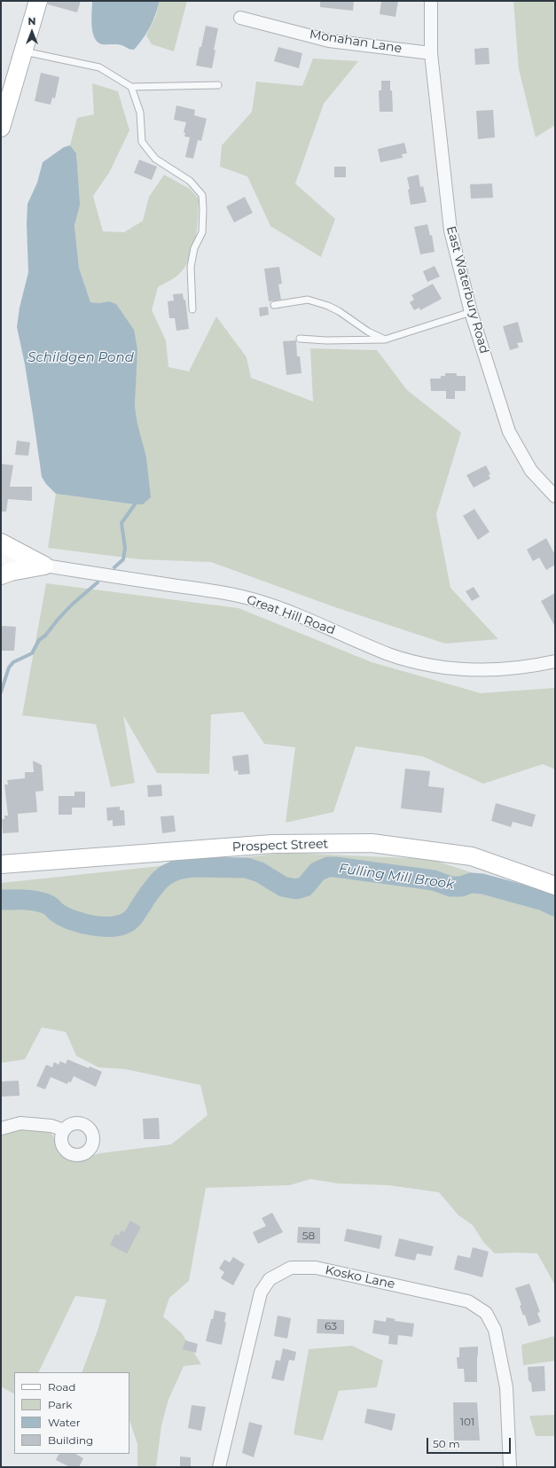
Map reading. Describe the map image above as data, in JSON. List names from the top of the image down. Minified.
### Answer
{"streets":{"main road":["Prospect Street"],"street":["Monahan Lane","East Waterbury Road","Great Hill Road","Kosko Lane"]},"crossings":[["Monahan Lane","East Waterbury Road"]],"water":["Schildgen Pond","Fulling Mill Brook"],"house_numbers":["58","63","101"],"legend":["Road","Park","Water","Building"],"scale_bar":"50 m","north":"top"}
